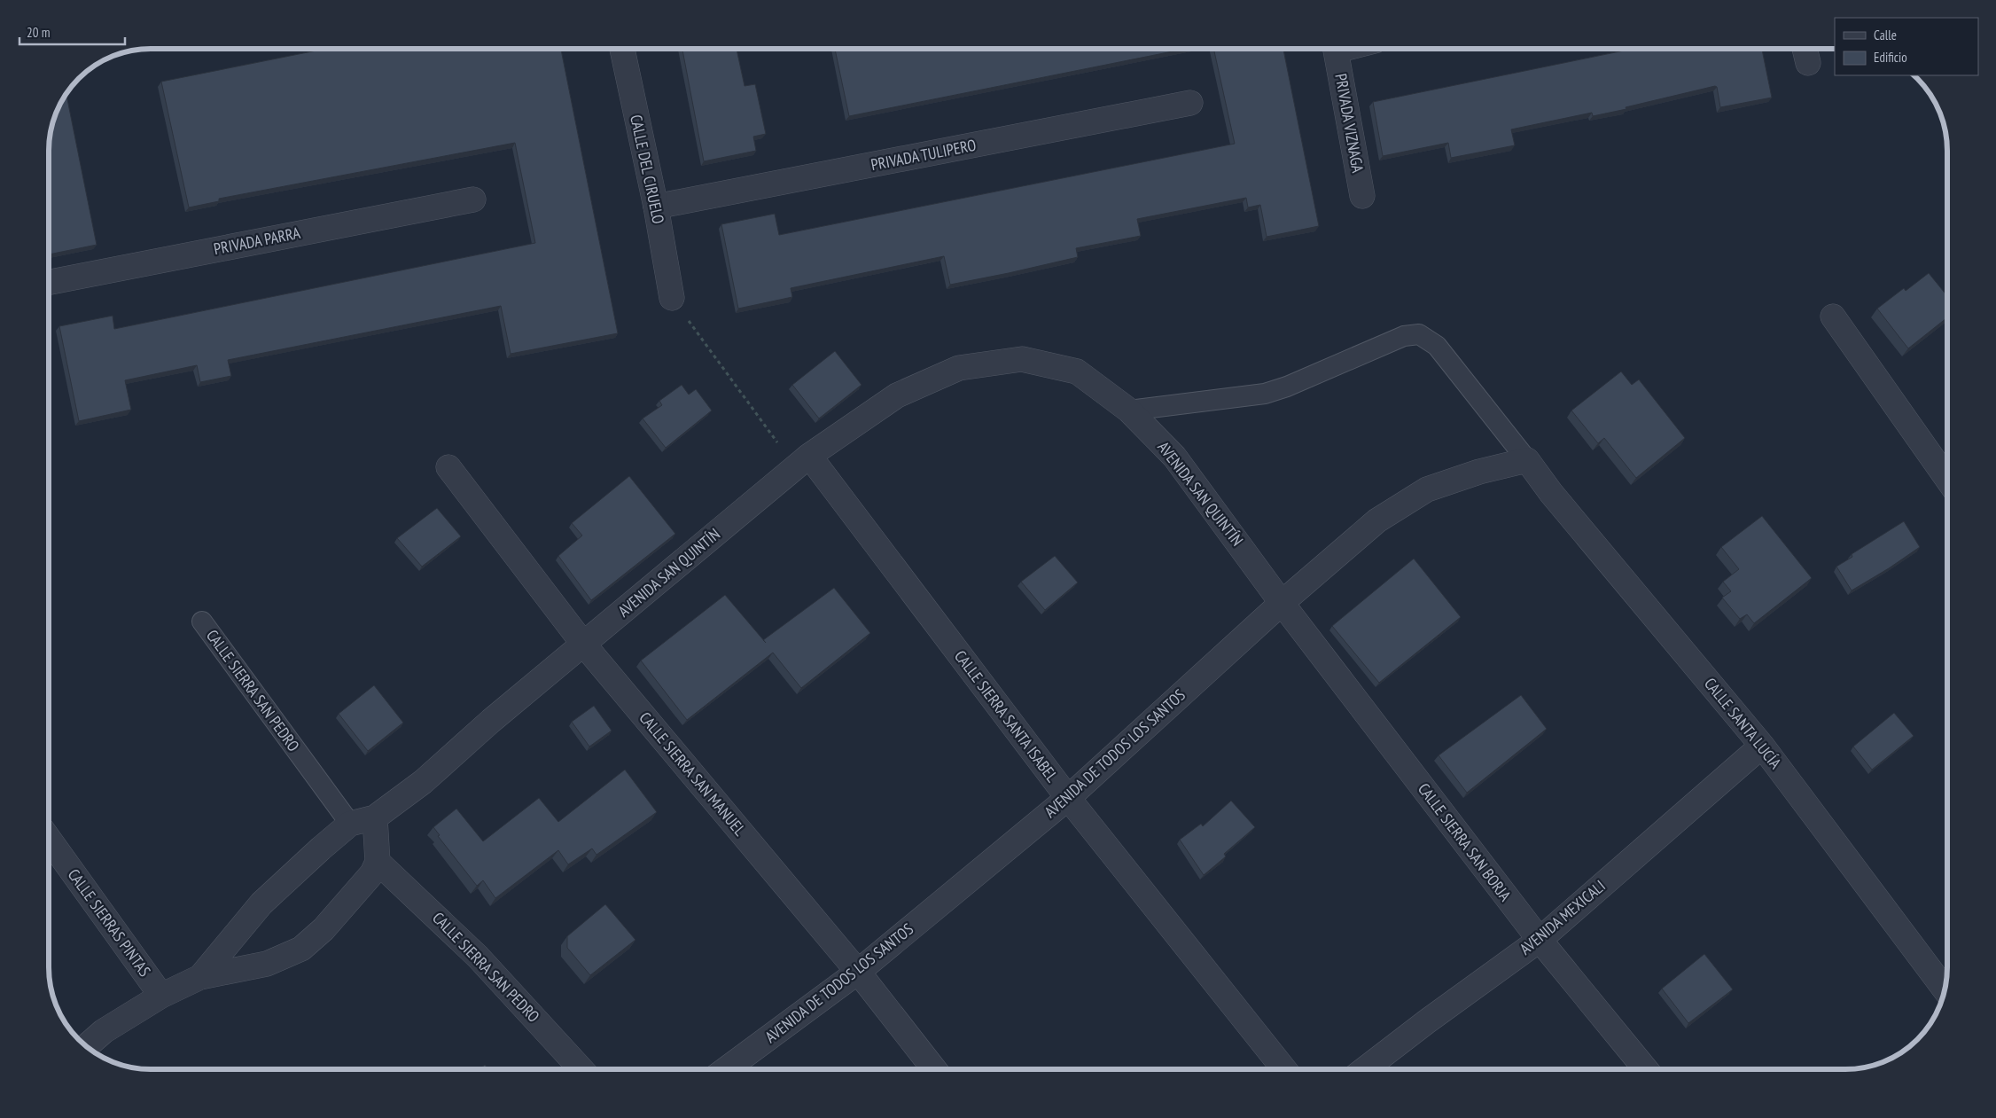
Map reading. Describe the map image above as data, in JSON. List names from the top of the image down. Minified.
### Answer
{"streets":{"street":["PRIVADA VIZNAGA","PRIVADA TULIPERO","CALLE DEL CIRUELO","PRIVADA PARRA","AVENIDA SAN QUINTÍN","CALLE SIERRA SAN PEDRO","CALLE SIERRA SANTA ISABEL","CALLE SANTA LUCÍA","AVENIDA DE TODOS LOS SANTOS","CALLE SIERRA SAN MANUEL","CALLE SIERRA SAN BORJA","AVENIDA MEXICALI","CALLE SIERRAS PINTAS"]},"crossings":[["PRIVADA TULIPERO","CALLE DEL CIRUELO"],["AVENIDA SAN QUINTÍN","CALLE SIERRA SANTA ISABEL"],["AVENIDA SAN QUINTÍN","AVENIDA DE TODOS LOS SANTOS"],["AVENIDA SAN QUINTÍN","CALLE SIERRA SAN MANUEL"],["AVENIDA SAN QUINTÍN","CALLE SIERRA SAN BORJA"],["CALLE SIERRA SANTA ISABEL","AVENIDA DE TODOS LOS SANTOS"],["CALLE SANTA LUCÍA","AVENIDA DE TODOS LOS SANTOS"],["CALLE SANTA LUCÍA","AVENIDA MEXICALI"],["AVENIDA DE TODOS LOS SANTOS","CALLE SIERRA SAN MANUEL"],["AVENIDA DE TODOS LOS SANTOS","CALLE SIERRA SAN BORJA"],["CALLE SIERRA SAN BORJA","AVENIDA MEXICALI"]],"legend":["Calle","Edificio"],"scale_bar":"20 m"}
